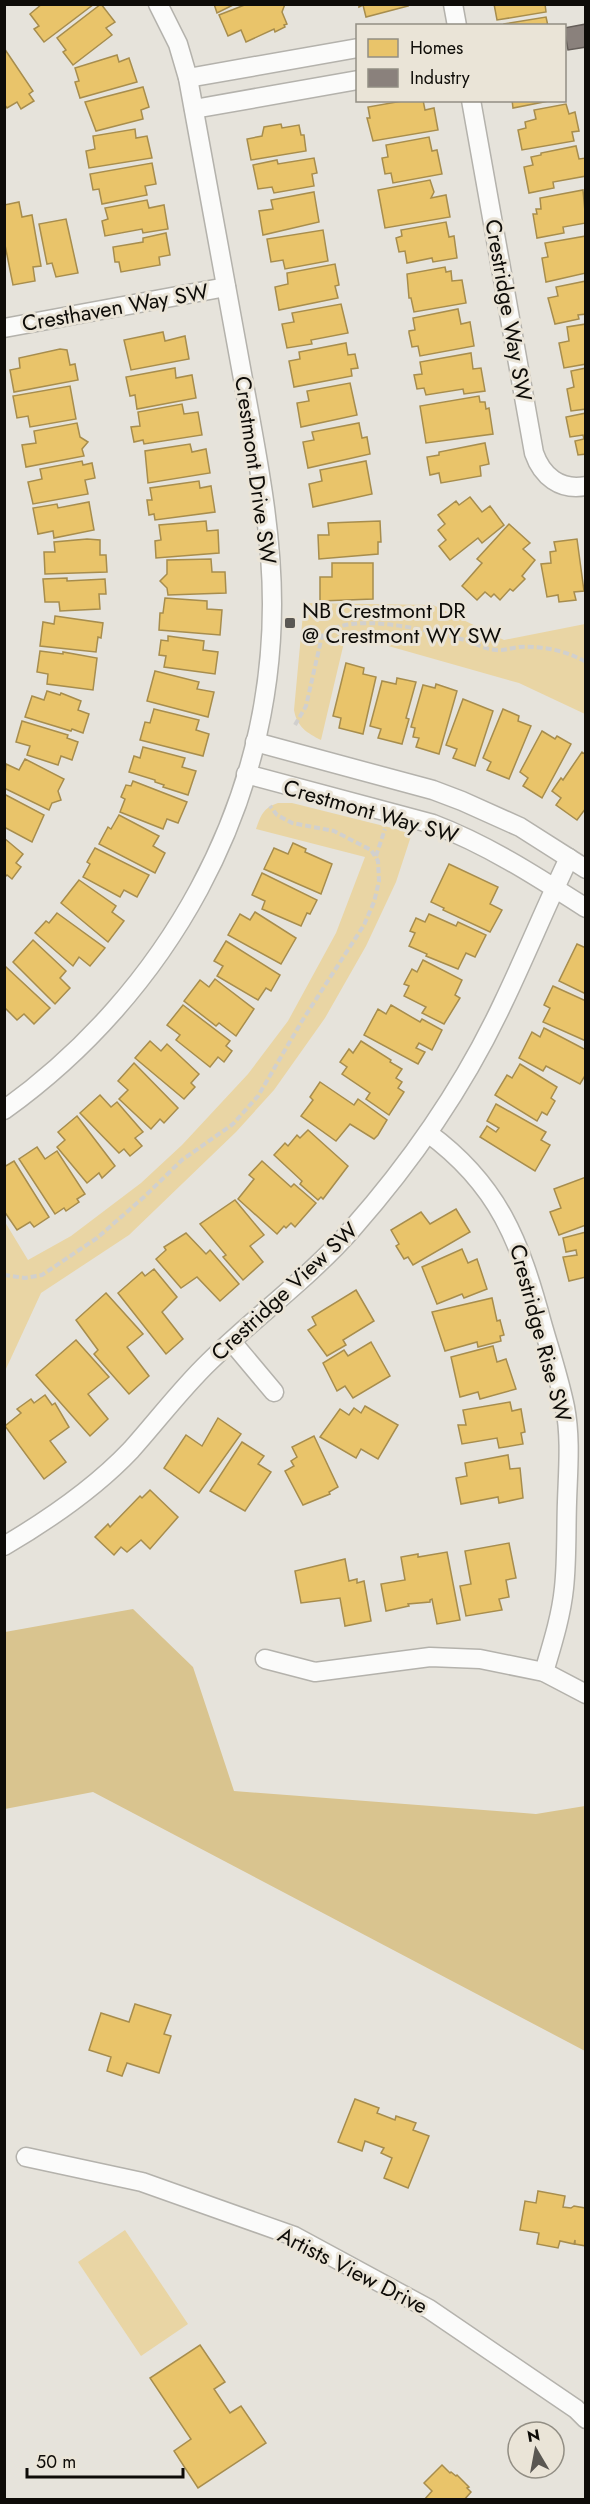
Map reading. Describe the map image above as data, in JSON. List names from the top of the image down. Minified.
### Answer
{"streets":{"street":["Cresthaven Way SW","Crestridge Way SW","Crestmont Drive SW","Crestmont Way SW","Crestridge View SW","Crestridge Rise SW","Artists View Drive"]},"crossings":[["Cresthaven Way SW","Crestmont Drive SW"],["Crestmont Drive SW","Crestmont Way SW"],["Crestmont Way SW","Crestridge View SW"],["Crestridge View SW","Crestridge Rise SW"]],"places":{"transit":["NB Crestmont DR @ Crestmont WY SW"]},"legend":["Homes","Industry"],"scale_bar":"50 m","north":"top"}
